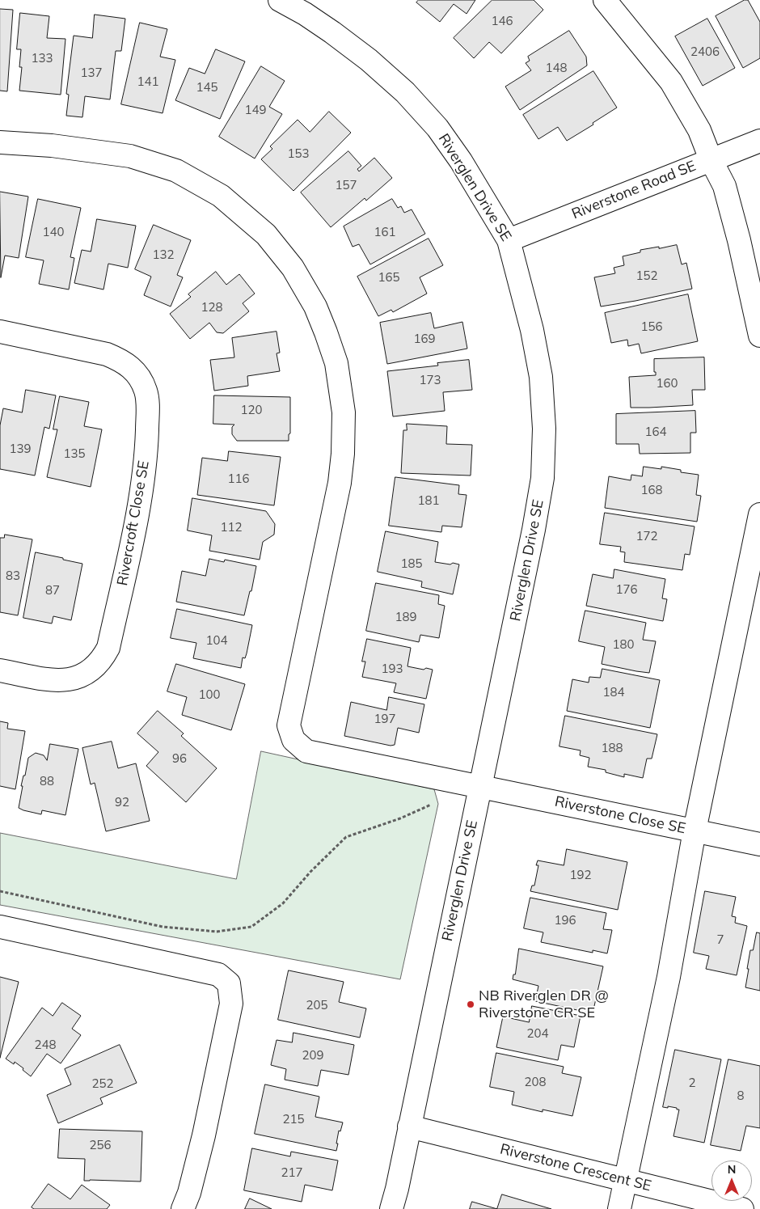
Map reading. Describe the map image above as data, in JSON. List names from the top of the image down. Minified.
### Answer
{"streets":{"street":["Riverglen Drive SE","Riverstone Road SE","Rivercroft Close SE","Riverstone Close SE","Riverstone Crescent SE"]},"crossings":[["Riverglen Drive SE","Riverstone Road SE"],["Riverglen Drive SE","Riverstone Close SE"],["Riverglen Drive SE","Riverstone Crescent SE"]],"places":["NB Riverglen DR @ Riverstone CR SE"],"house_numbers":["146","2406","133","148","137","141","145","149","153","157","140","161","132","152","165","128","156","169","173","160","120","164","139","135","116","168","181","112","172","185","83","176","87","189","104","180","193","184","100","197","188","96","88","92","192","196","7","205","204","248","209","208","2","252","8","215","256","217"],"north":"top"}
